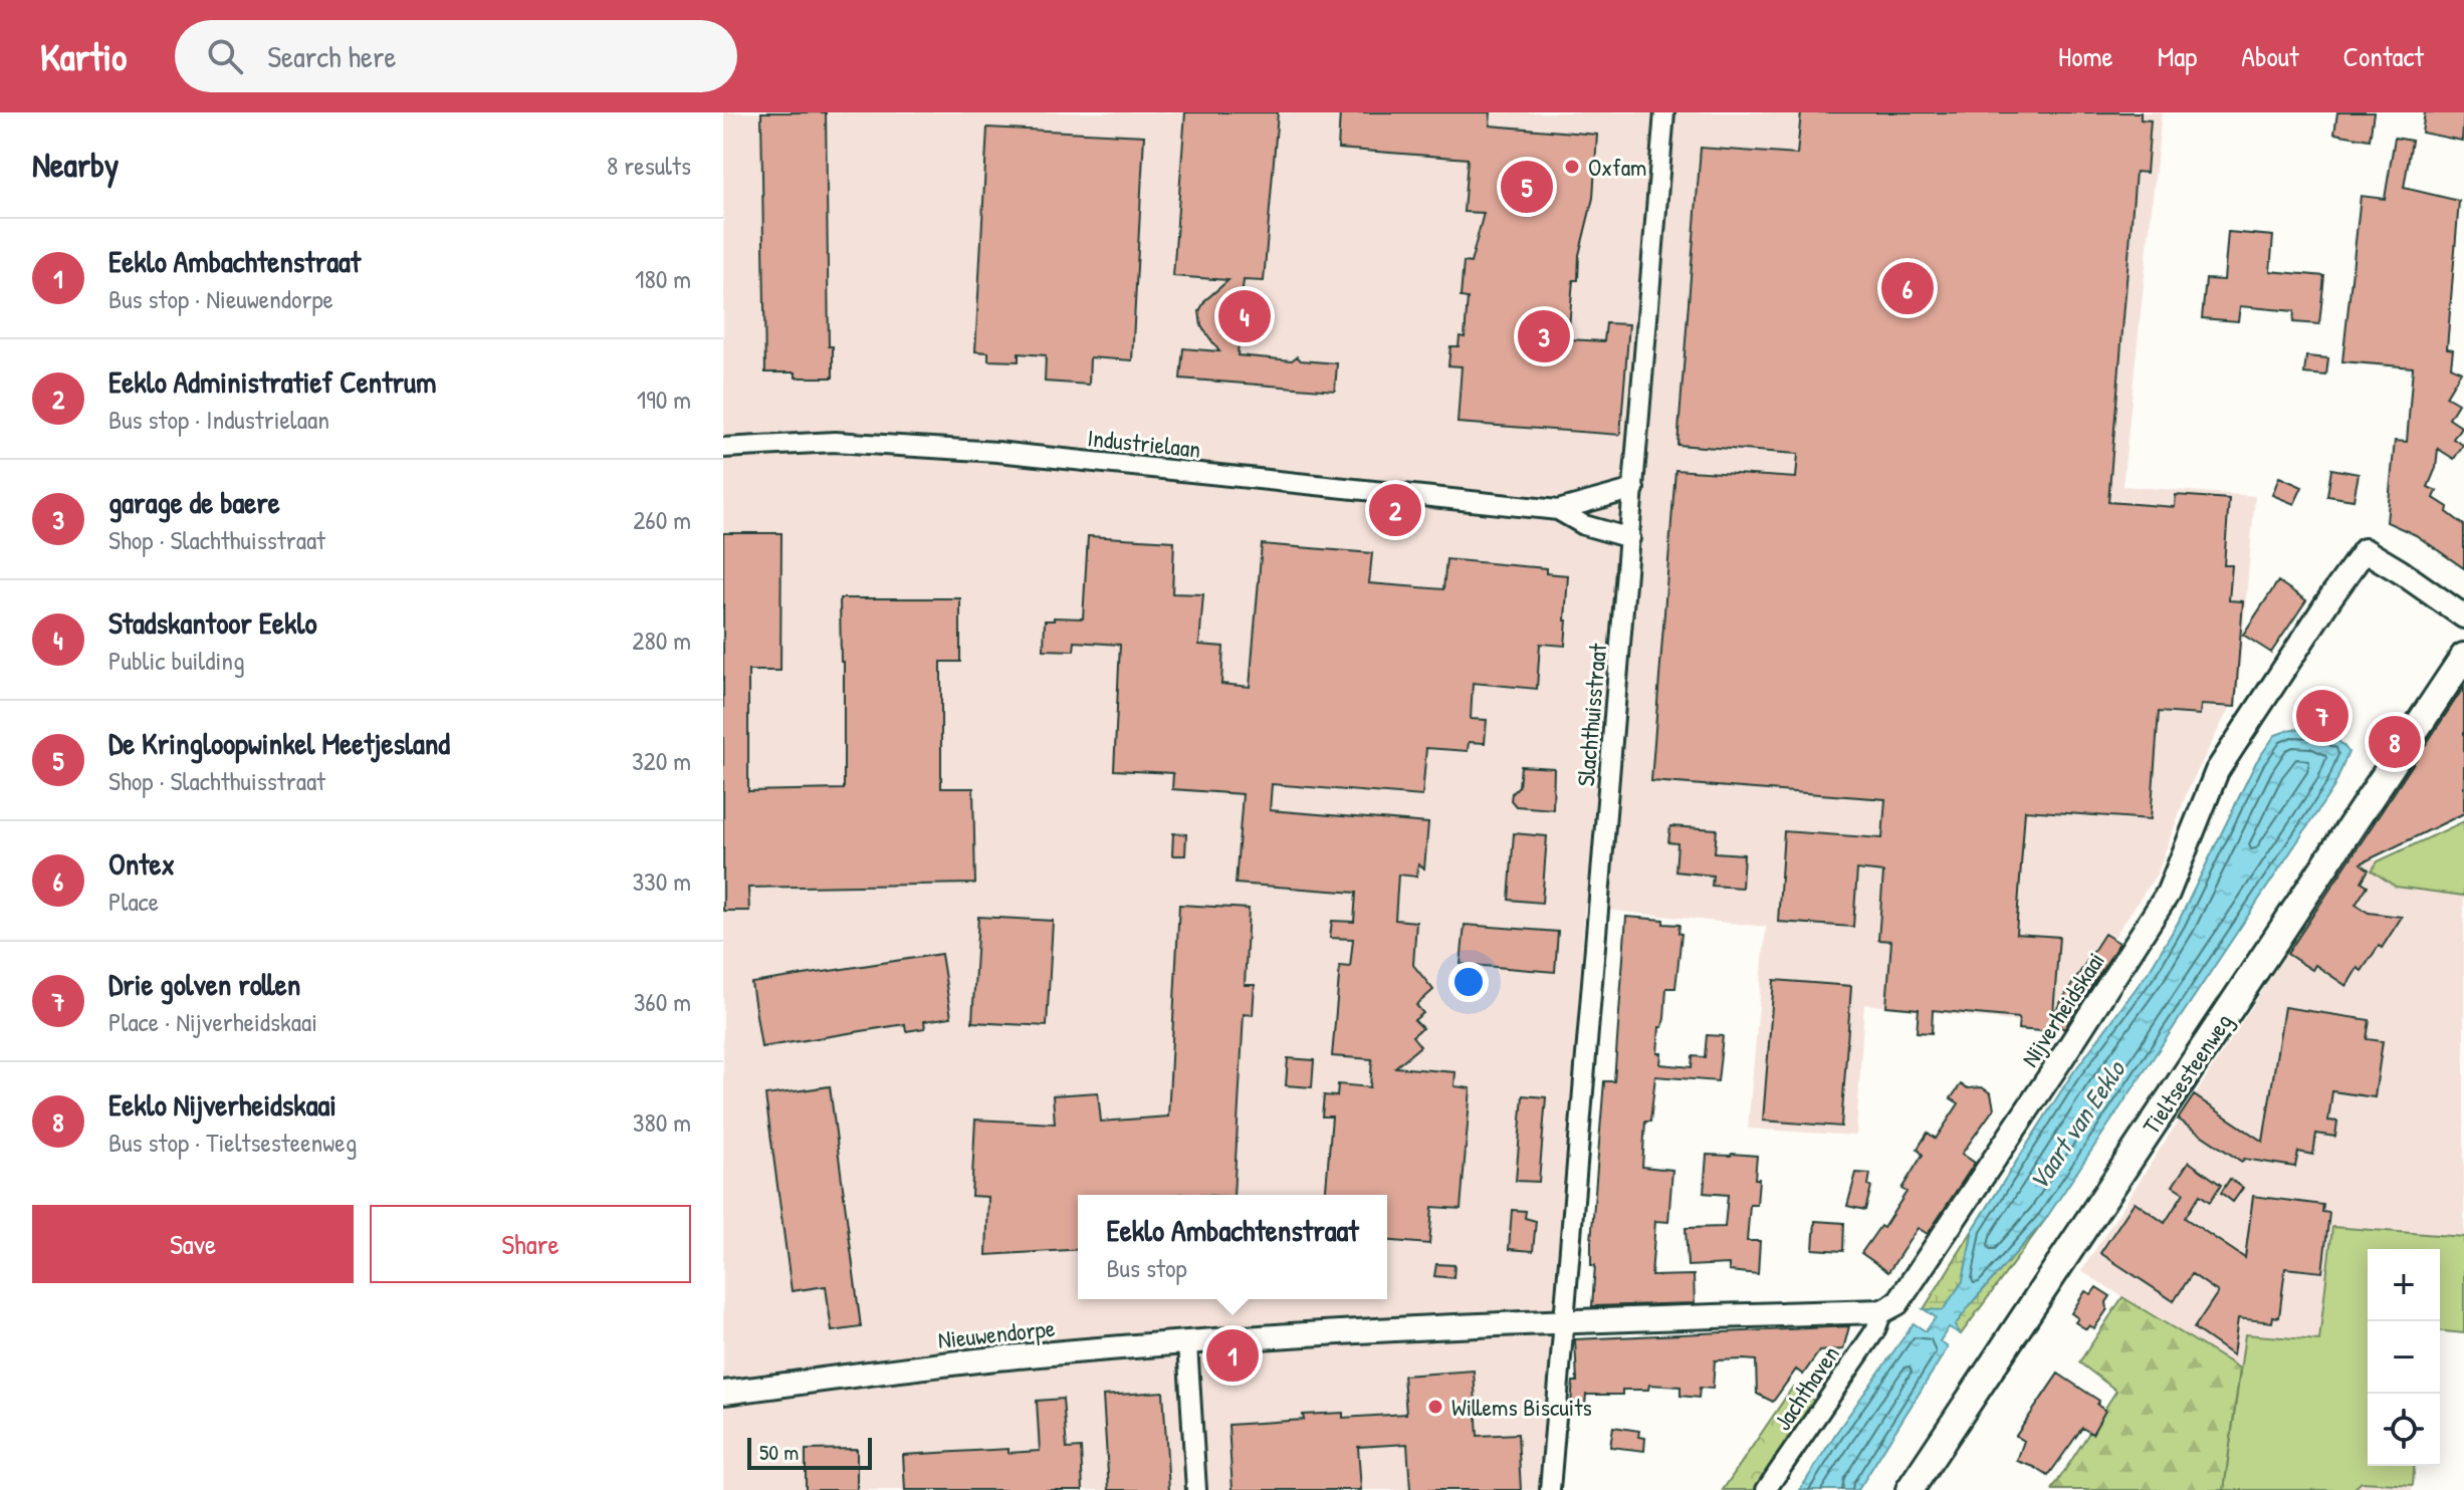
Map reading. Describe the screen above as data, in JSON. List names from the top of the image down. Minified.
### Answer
{"streets":{"main road":["Tieltsesteenweg"],"street":["Industrielaan","Slachthuisstraat","Nijverheidskaai","Nieuwendorpe","Jachthaven"]},"crossings":[["Industrielaan","Slachthuisstraat"],["Slachthuisstraat","Nieuwendorpe"],["Nijverheidskaai","Jachthaven"]],"water":["Vaart van Eeklo"],"places":["Oxfam","Willems Biscuits"],"scale_bar":"50 m","page":{"header":"Kartio","search":"Search here","nav":["Home","Map","About","Contact"],"heading":["Nearby","8 results"],"pins":["5","6","4","3","2","7","8","1"],"list":[{"mark":"1","name":"Eeklo Ambachtenstraat","note":"Bus stop · Nieuwendorpe","value":"180 m"},{"mark":"2","name":"Eeklo Administratief Centrum","note":"Bus stop · Industrielaan","value":"190 m"},{"mark":"3","name":"garage de baere","note":"Shop · Slachthuisstraat","value":"260 m"},{"mark":"4","name":"Stadskantoor Eeklo","note":"Public building","value":"280 m"},{"mark":"5","name":"De Kringloopwinkel Meetjesland","note":"Shop · Slachthuisstraat","value":"320 m"},{"mark":"6","name":"Ontex","note":"Place","value":"330 m"},{"mark":"7","name":"Drie golven rollen","note":"Place · Nijverheidskaai","value":"360 m"},{"mark":"8","name":"Eeklo Nijverheidskaai","note":"Bus stop · Tieltsesteenweg","value":"380 m"}],"buttons":["Save","Share"],"popup":["Eeklo Ambachtenstraat","Bus stop"],"map_buttons":["+","−"],"scale":"50 m"}}
